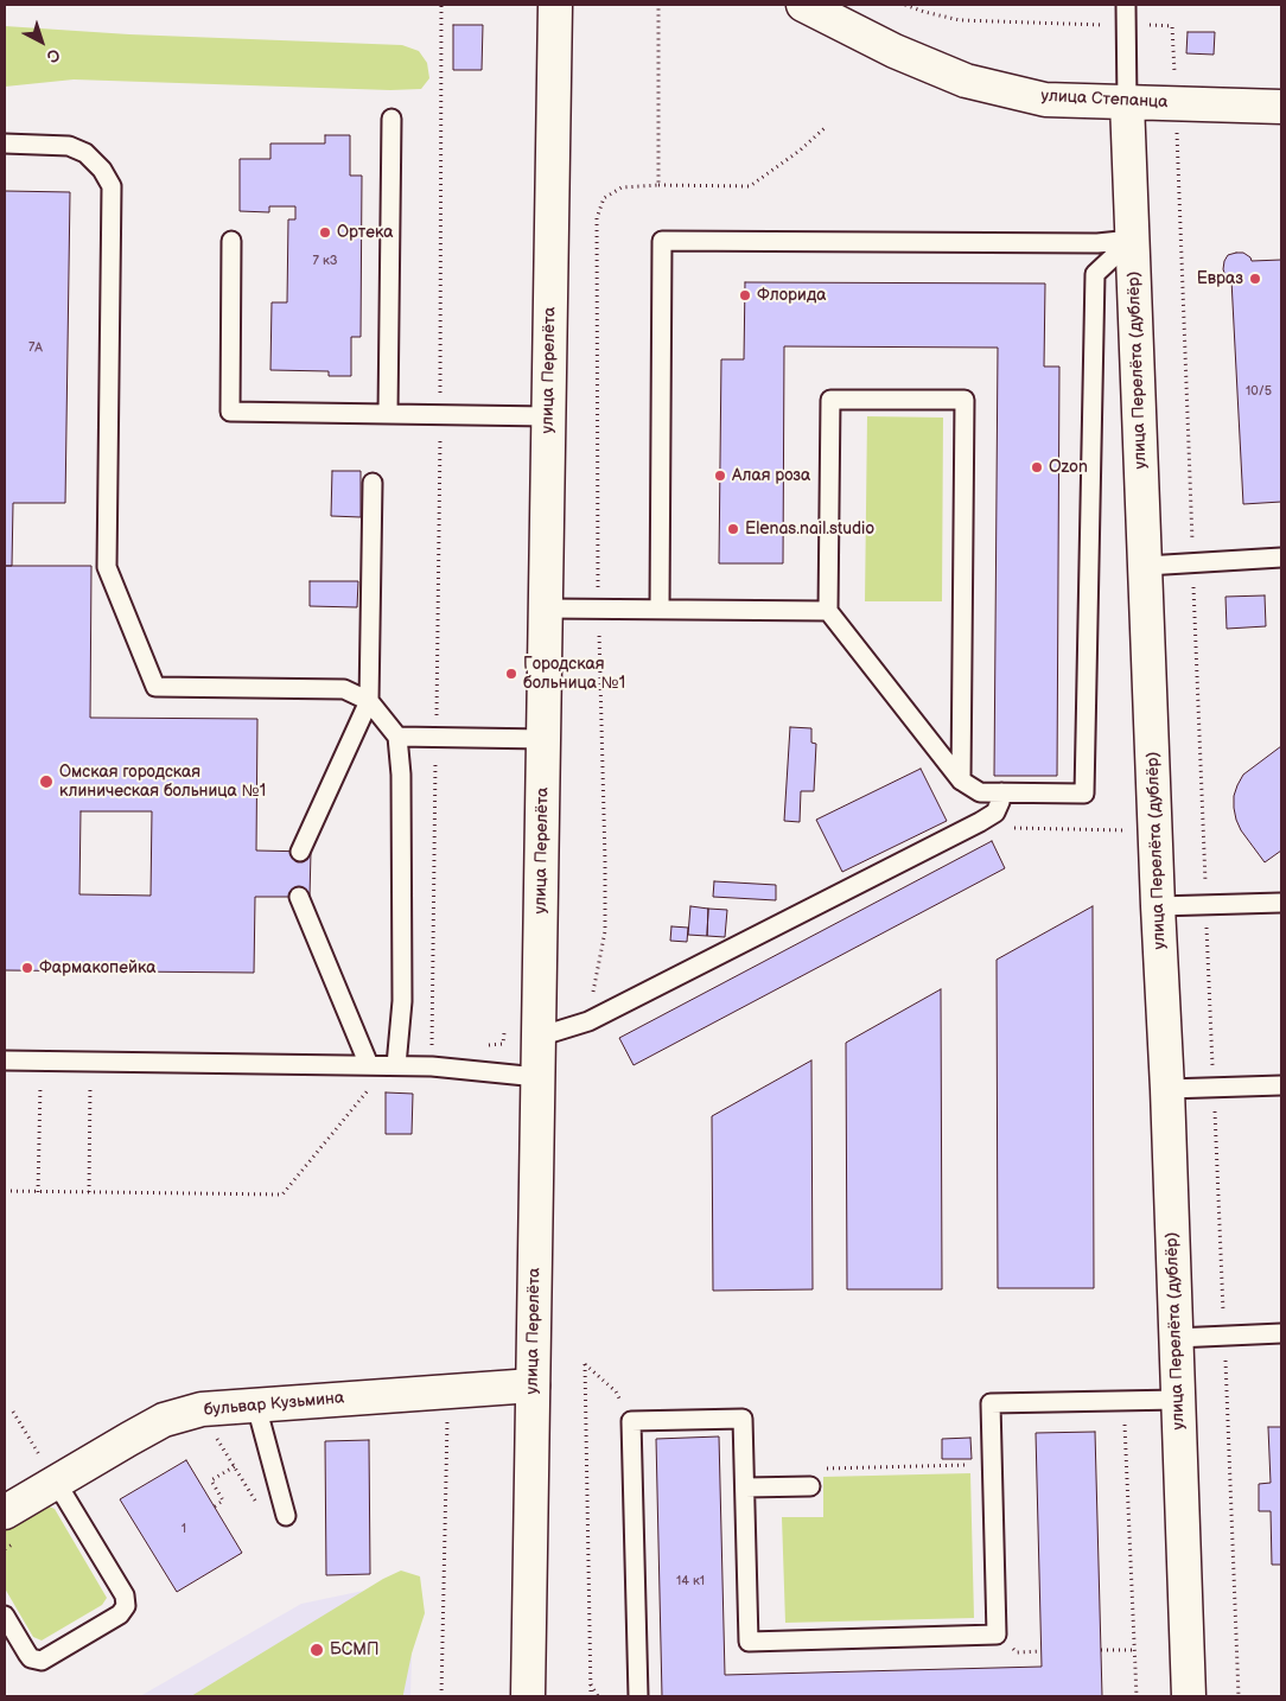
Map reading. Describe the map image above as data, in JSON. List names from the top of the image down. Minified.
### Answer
{"streets":{"street":["улица Степанца","улица Перелёта","улица Перелёта (дублёр)","бульвар Кузьмина"]},"crossings":[["улица Степанца","улица Перелёта (дублёр)"],["улица Перелёта","бульвар Кузьмина"]],"places":["Ортека","Евраз","Флорида","Ozon","Алая роза","Elenas.nail.studio","Городская больница №1","Омская городская клиническая больница №1","Фармакопейка","БСМП"],"house_numbers":["7 к3","7А","10/5","1","14 к1"],"north":"bottom right"}
